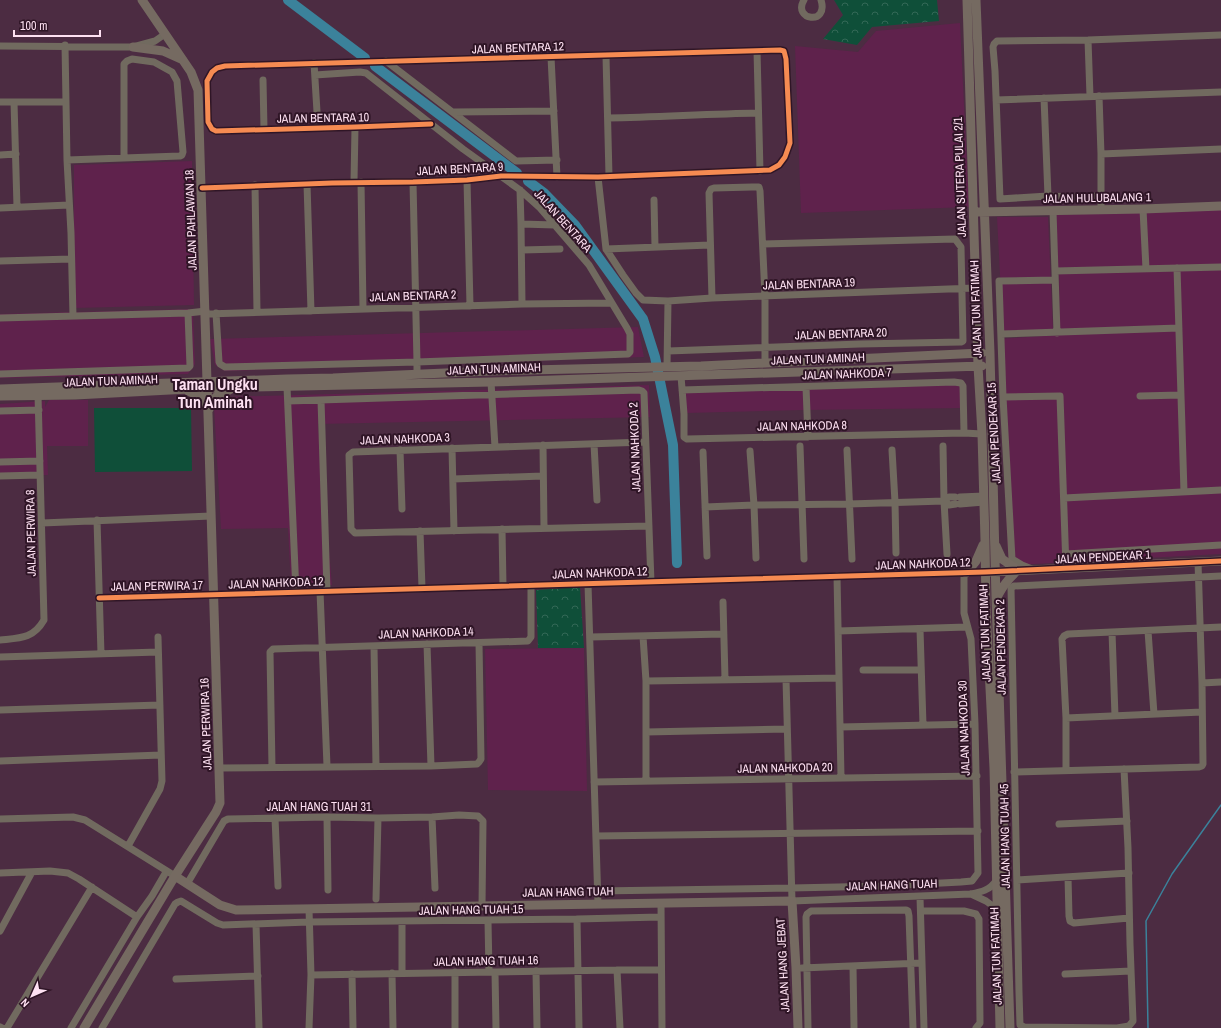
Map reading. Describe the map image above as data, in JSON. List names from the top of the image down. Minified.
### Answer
{"streets":{"main road":["JALAN SUTERA PULAI 2/1","JALAN HULUBALANG 1","JALAN PAHLAWAN 18","JALAN TUN FATIMAH","JALAN TUN AMINAH","JALAN PENDEKAR 1","JALAN PERWIRA 16","JALAN HANG TUAH","JALAN HANG JEBAT"],"street":["JALAN BENTARA 12","JALAN BENTARA 10","JALAN BENTARA 9","JALAN BENTARA","JALAN BENTARA 19","JALAN BENTARA 2","JALAN BENTARA 20","JALAN NAHKODA 7","JALAN NAHKODA 8","JALAN PENDEKAR 15","JALAN NAHKODA 3","JALAN NAHKODA 2","JALAN PERWIRA 8","JALAN NAHKODA 12","JALAN PERWIRA 17","JALAN NAHKODA 14","JALAN PENDEKAR 2","JALAN NAHKODA 30","JALAN NAHKODA 20","JALAN HANG TUAH 31","JALAN HANG TUAH 45","JALAN HANG TUAH 15","JALAN HANG TUAH 16"]},"crossings":[["JALAN BENTARA 12","JALAN BENTARA 10"],["JALAN BENTARA 12","JALAN BENTARA 9"],["JALAN BENTARA 10","JALAN BENTARA"],["JALAN BENTARA 9","JALAN PAHLAWAN 18"],["JALAN BENTARA 9","JALAN BENTARA"],["JALAN SUTERA PULAI 2/1","JALAN HULUBALANG 1"],["JALAN SUTERA PULAI 2/1","JALAN BENTARA 19"],["JALAN SUTERA PULAI 2/1","JALAN TUN FATIMAH"],["JALAN SUTERA PULAI 2/1","JALAN TUN AMINAH"],["JALAN HULUBALANG 1","JALAN TUN FATIMAH"],["JALAN PAHLAWAN 18","JALAN BENTARA 2"],["JALAN PAHLAWAN 18","JALAN TUN AMINAH"],["JALAN PAHLAWAN 18","JALAN PERWIRA 16"],["JALAN BENTARA","JALAN BENTARA 2"],["JALAN BENTARA 19","JALAN BENTARA 20"],["JALAN TUN FATIMAH","JALAN TUN AMINAH"],["JALAN TUN FATIMAH","JALAN NAHKODA 8"],["JALAN TUN FATIMAH","JALAN PENDEKAR 1"],["JALAN TUN FATIMAH","JALAN NAHKODA 12"],["JALAN TUN FATIMAH","JALAN HANG TUAH"],["JALAN TUN AMINAH","JALAN NAHKODA 8"],["JALAN TUN AMINAH","JALAN PERWIRA 8"],["JALAN TUN AMINAH","JALAN PERWIRA 16"],["JALAN NAHKODA 7","JALAN NAHKODA 8"],["JALAN PENDEKAR 15","JALAN PENDEKAR 1"],["JALAN NAHKODA 3","JALAN NAHKODA 2"],["JALAN NAHKODA 2","JALAN NAHKODA 12"],["JALAN PENDEKAR 1","JALAN NAHKODA 12"],["JALAN NAHKODA 12","JALAN PERWIRA 17"],["JALAN NAHKODA 12","JALAN NAHKODA 14"],["JALAN NAHKODA 12","JALAN PERWIRA 16"],["JALAN NAHKODA 12","JALAN NAHKODA 30"],["JALAN PERWIRA 17","JALAN PERWIRA 16"],["JALAN PENDEKAR 2","JALAN HANG TUAH 45"],["JALAN PERWIRA 16","JALAN HANG TUAH"],["JALAN NAHKODA 30","JALAN NAHKODA 20"],["JALAN HANG TUAH 31","JALAN HANG TUAH"],["JALAN HANG TUAH","JALAN HANG JEBAT"]],"districts":["Taman Ungku Tun Aminah"],"scale_bar":"100 m","north":"bottom left"}
